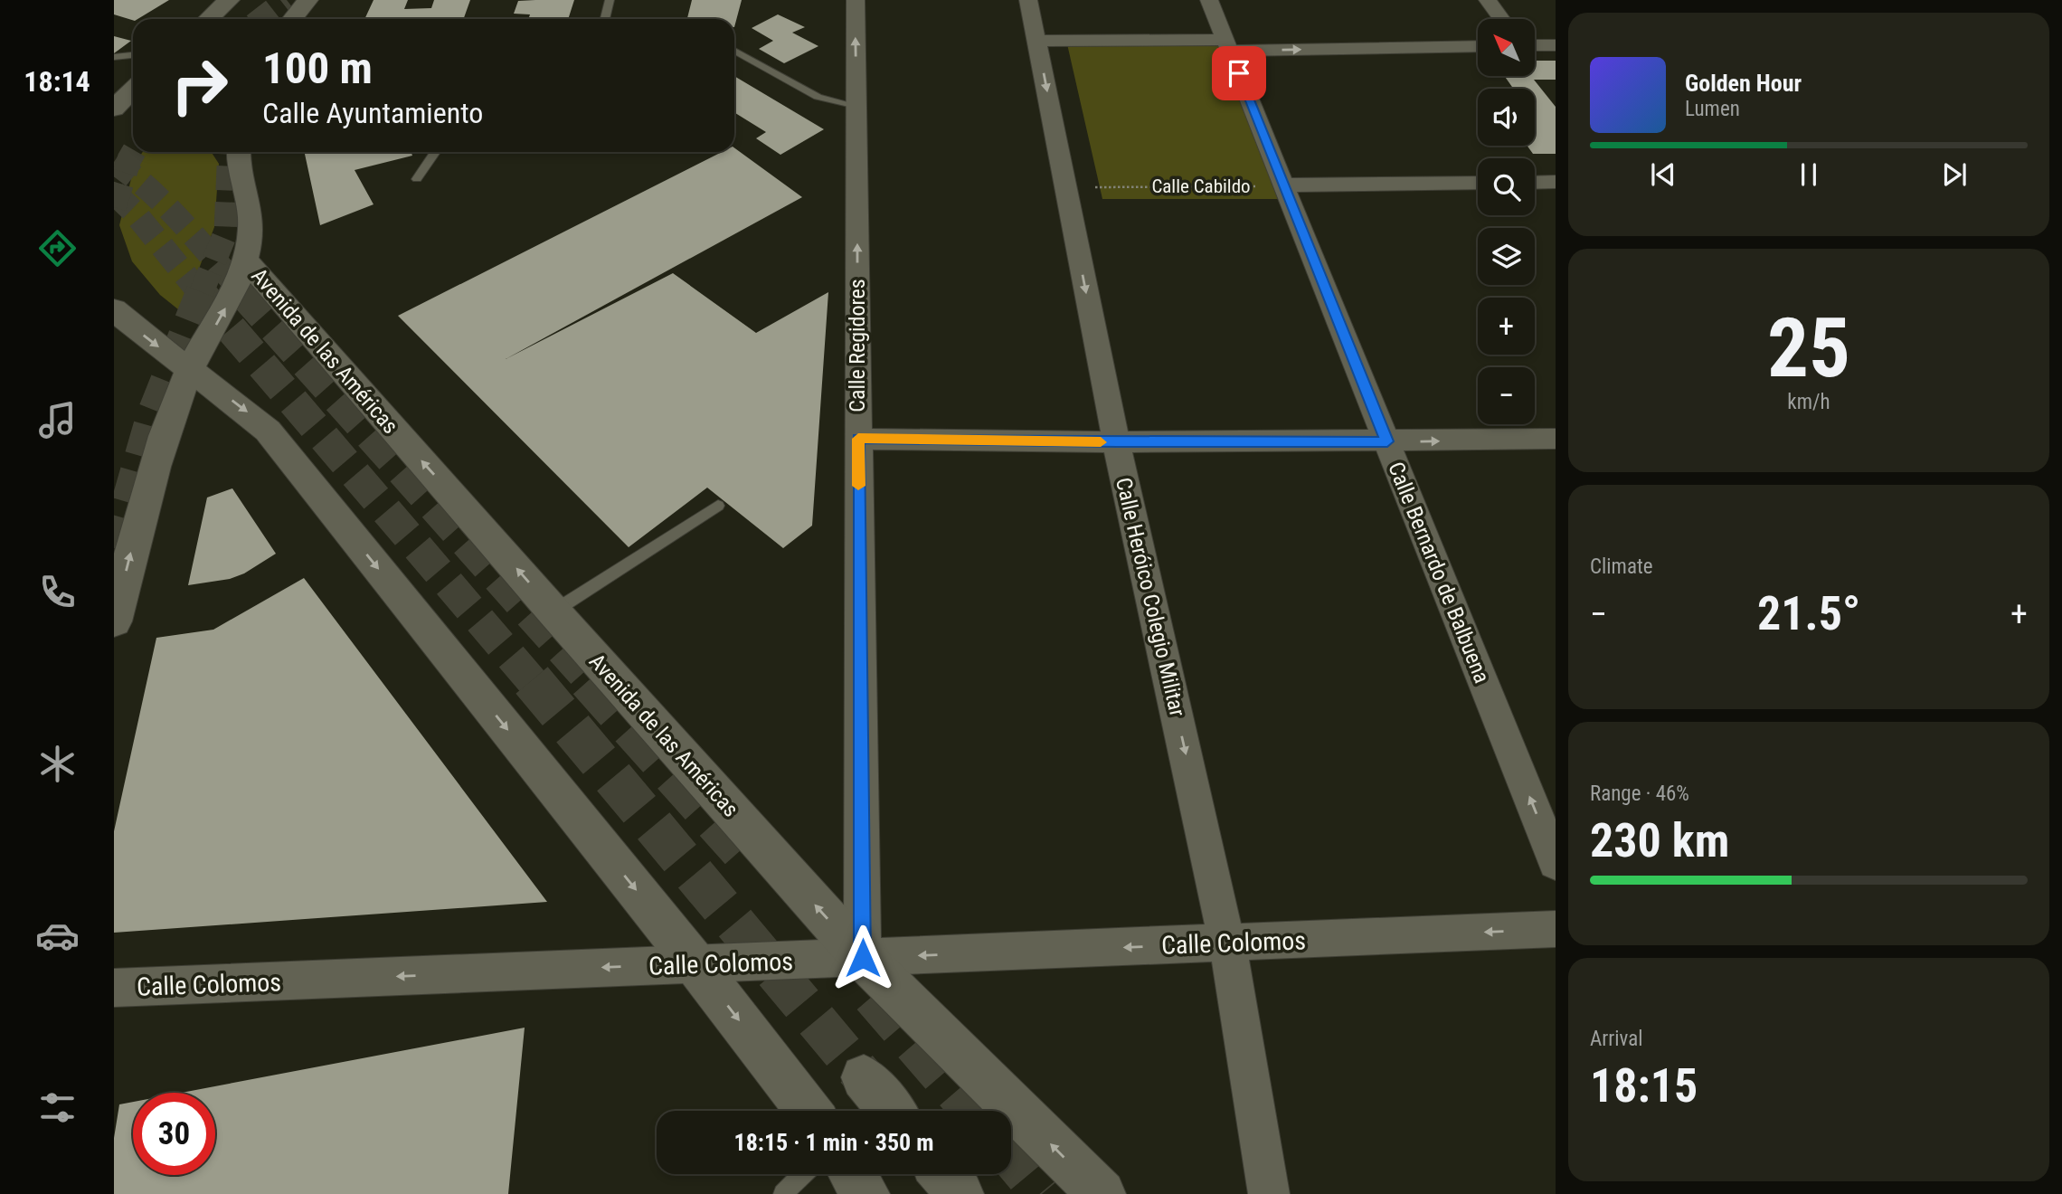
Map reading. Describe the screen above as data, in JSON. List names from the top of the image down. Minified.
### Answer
{"streets":{"main road":["Avenida de las Américas"],"street":["Calle Regidores","Calle Bernardo de Balbuena","Calle Heróico Colegio Militar","Calle Colomos"],"path":["Calle Cabildo"]},"crossings":[["Calle Cabildo","Calle Bernardo de Balbuena"],["Calle Cabildo","Calle Heróico Colegio Militar"],["Calle Regidores","Avenida de las Américas"],["Calle Regidores","Calle Colomos"],["Avenida de las Américas","Calle Colomos"],["Calle Heróico Colegio Militar","Calle Colomos"]],"one_way":["Calle Regidores","Calle Bernardo de Balbuena","Calle Heróico Colegio Militar","Calle Colomos"],"north":"top left","page":{"tabs":"18:14","map_buttons":["+","−"],"turn":["100 m","Calle Ayuntamiento"],"song":["Golden Hour","Lumen"],"tile":[["25","km/h"],"Climate",["Range · 46%","230 km"],["Arrival","18:15"]],"heat":["−","21.5°","+"],"limit":"30","trip":"18:15 · 1 min · 350 m"}}
